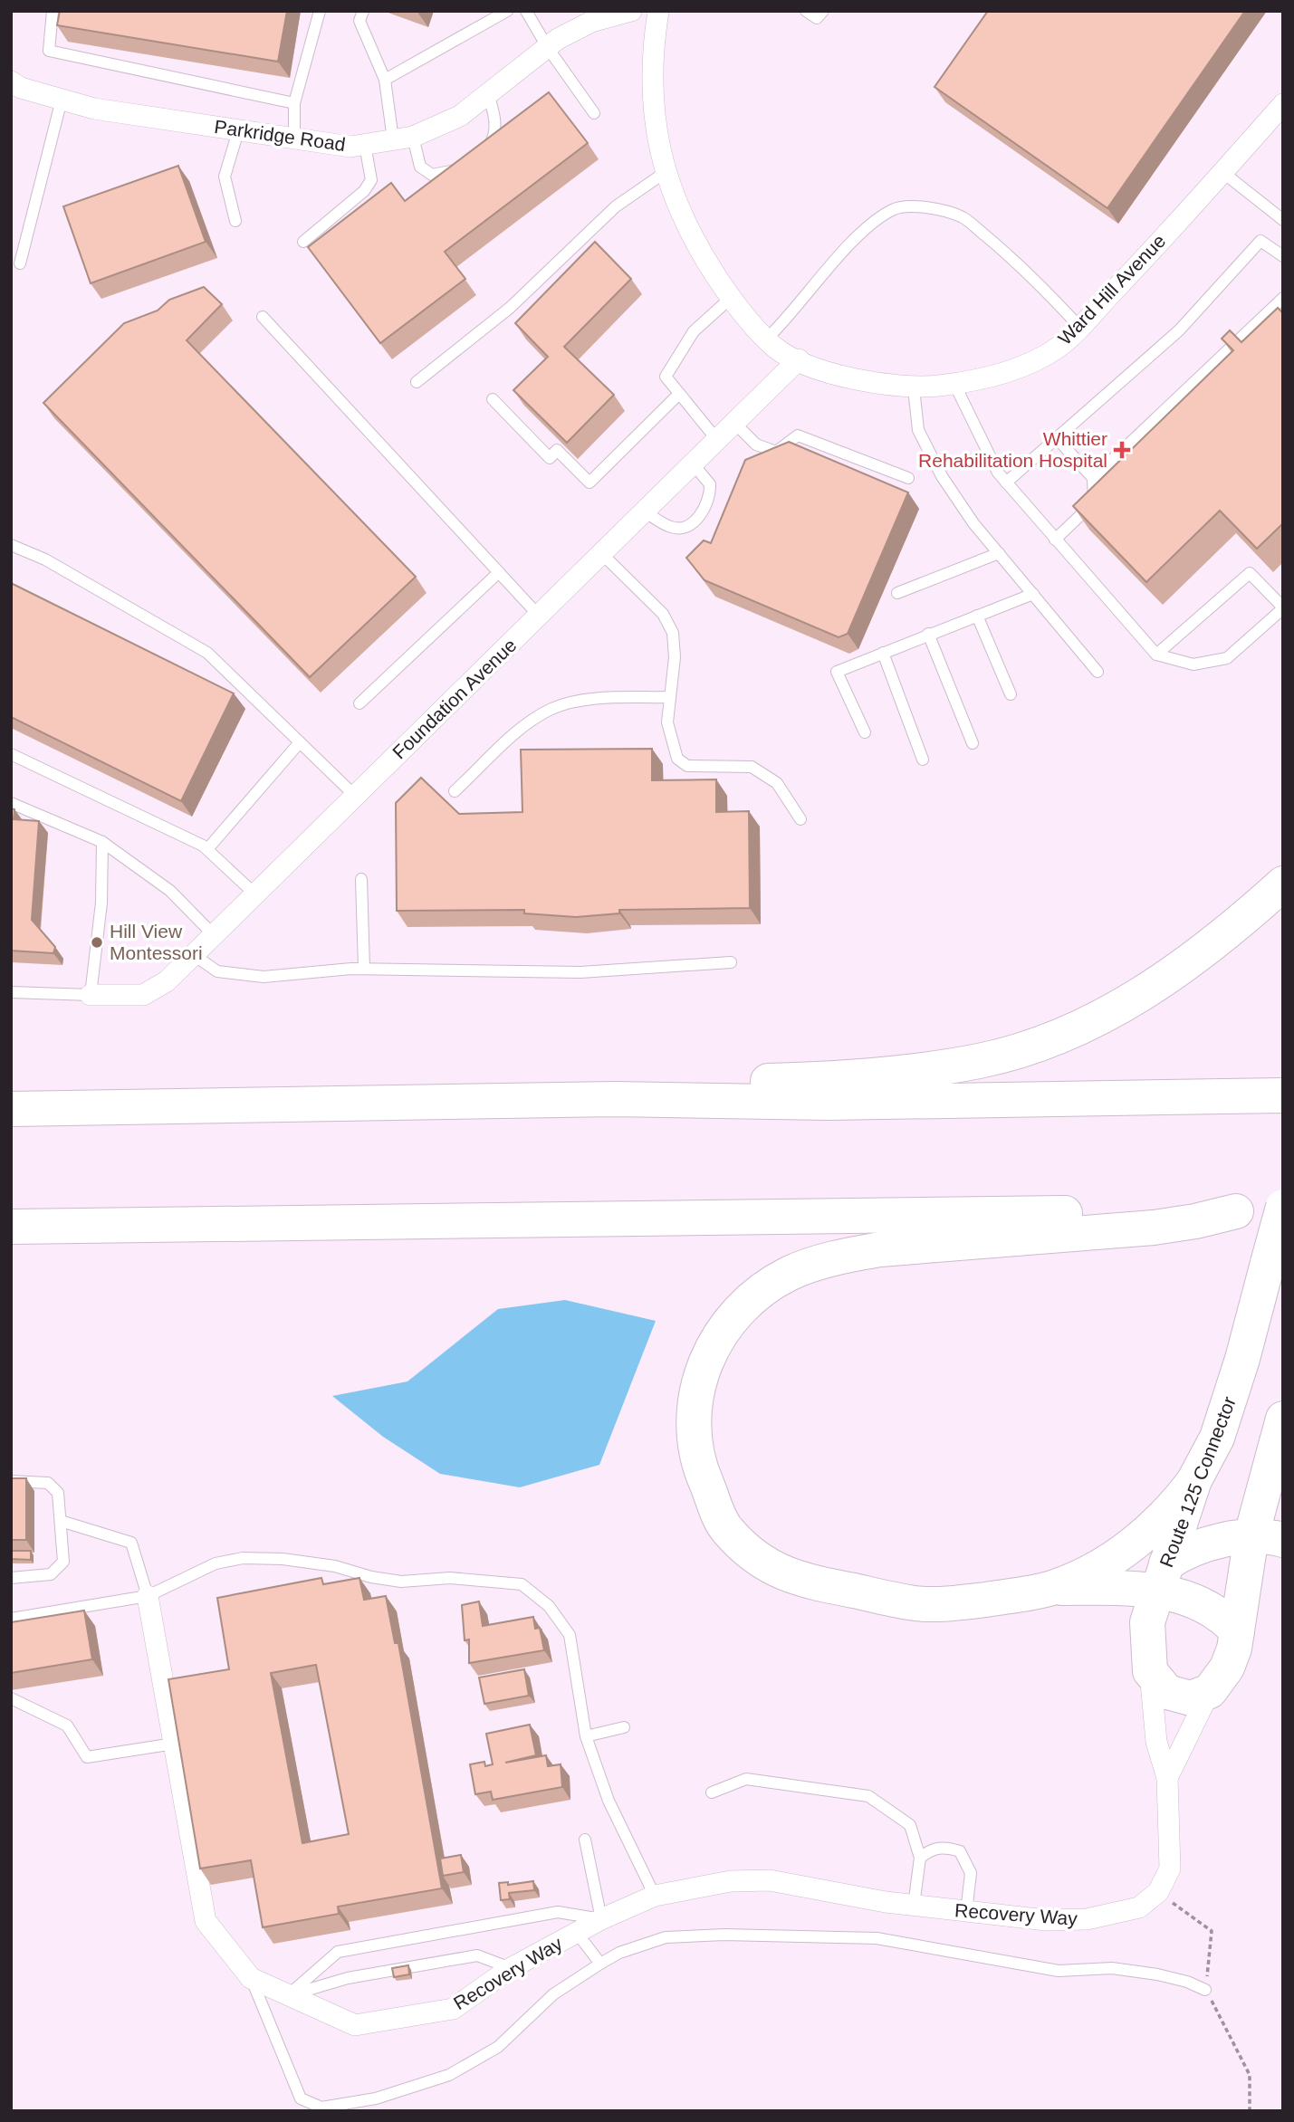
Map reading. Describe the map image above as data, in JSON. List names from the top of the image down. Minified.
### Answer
{"streets":{"highway":["Route 125 Connector"],"street":["Parkridge Road","Ward Hill Avenue","Foundation Avenue","Recovery Way"]},"crossings":[["Ward Hill Avenue","Foundation Avenue"]],"places":{"health":["Whittier Rehabilitation Hospital"],"other":["Hill View Montessori"]}}
